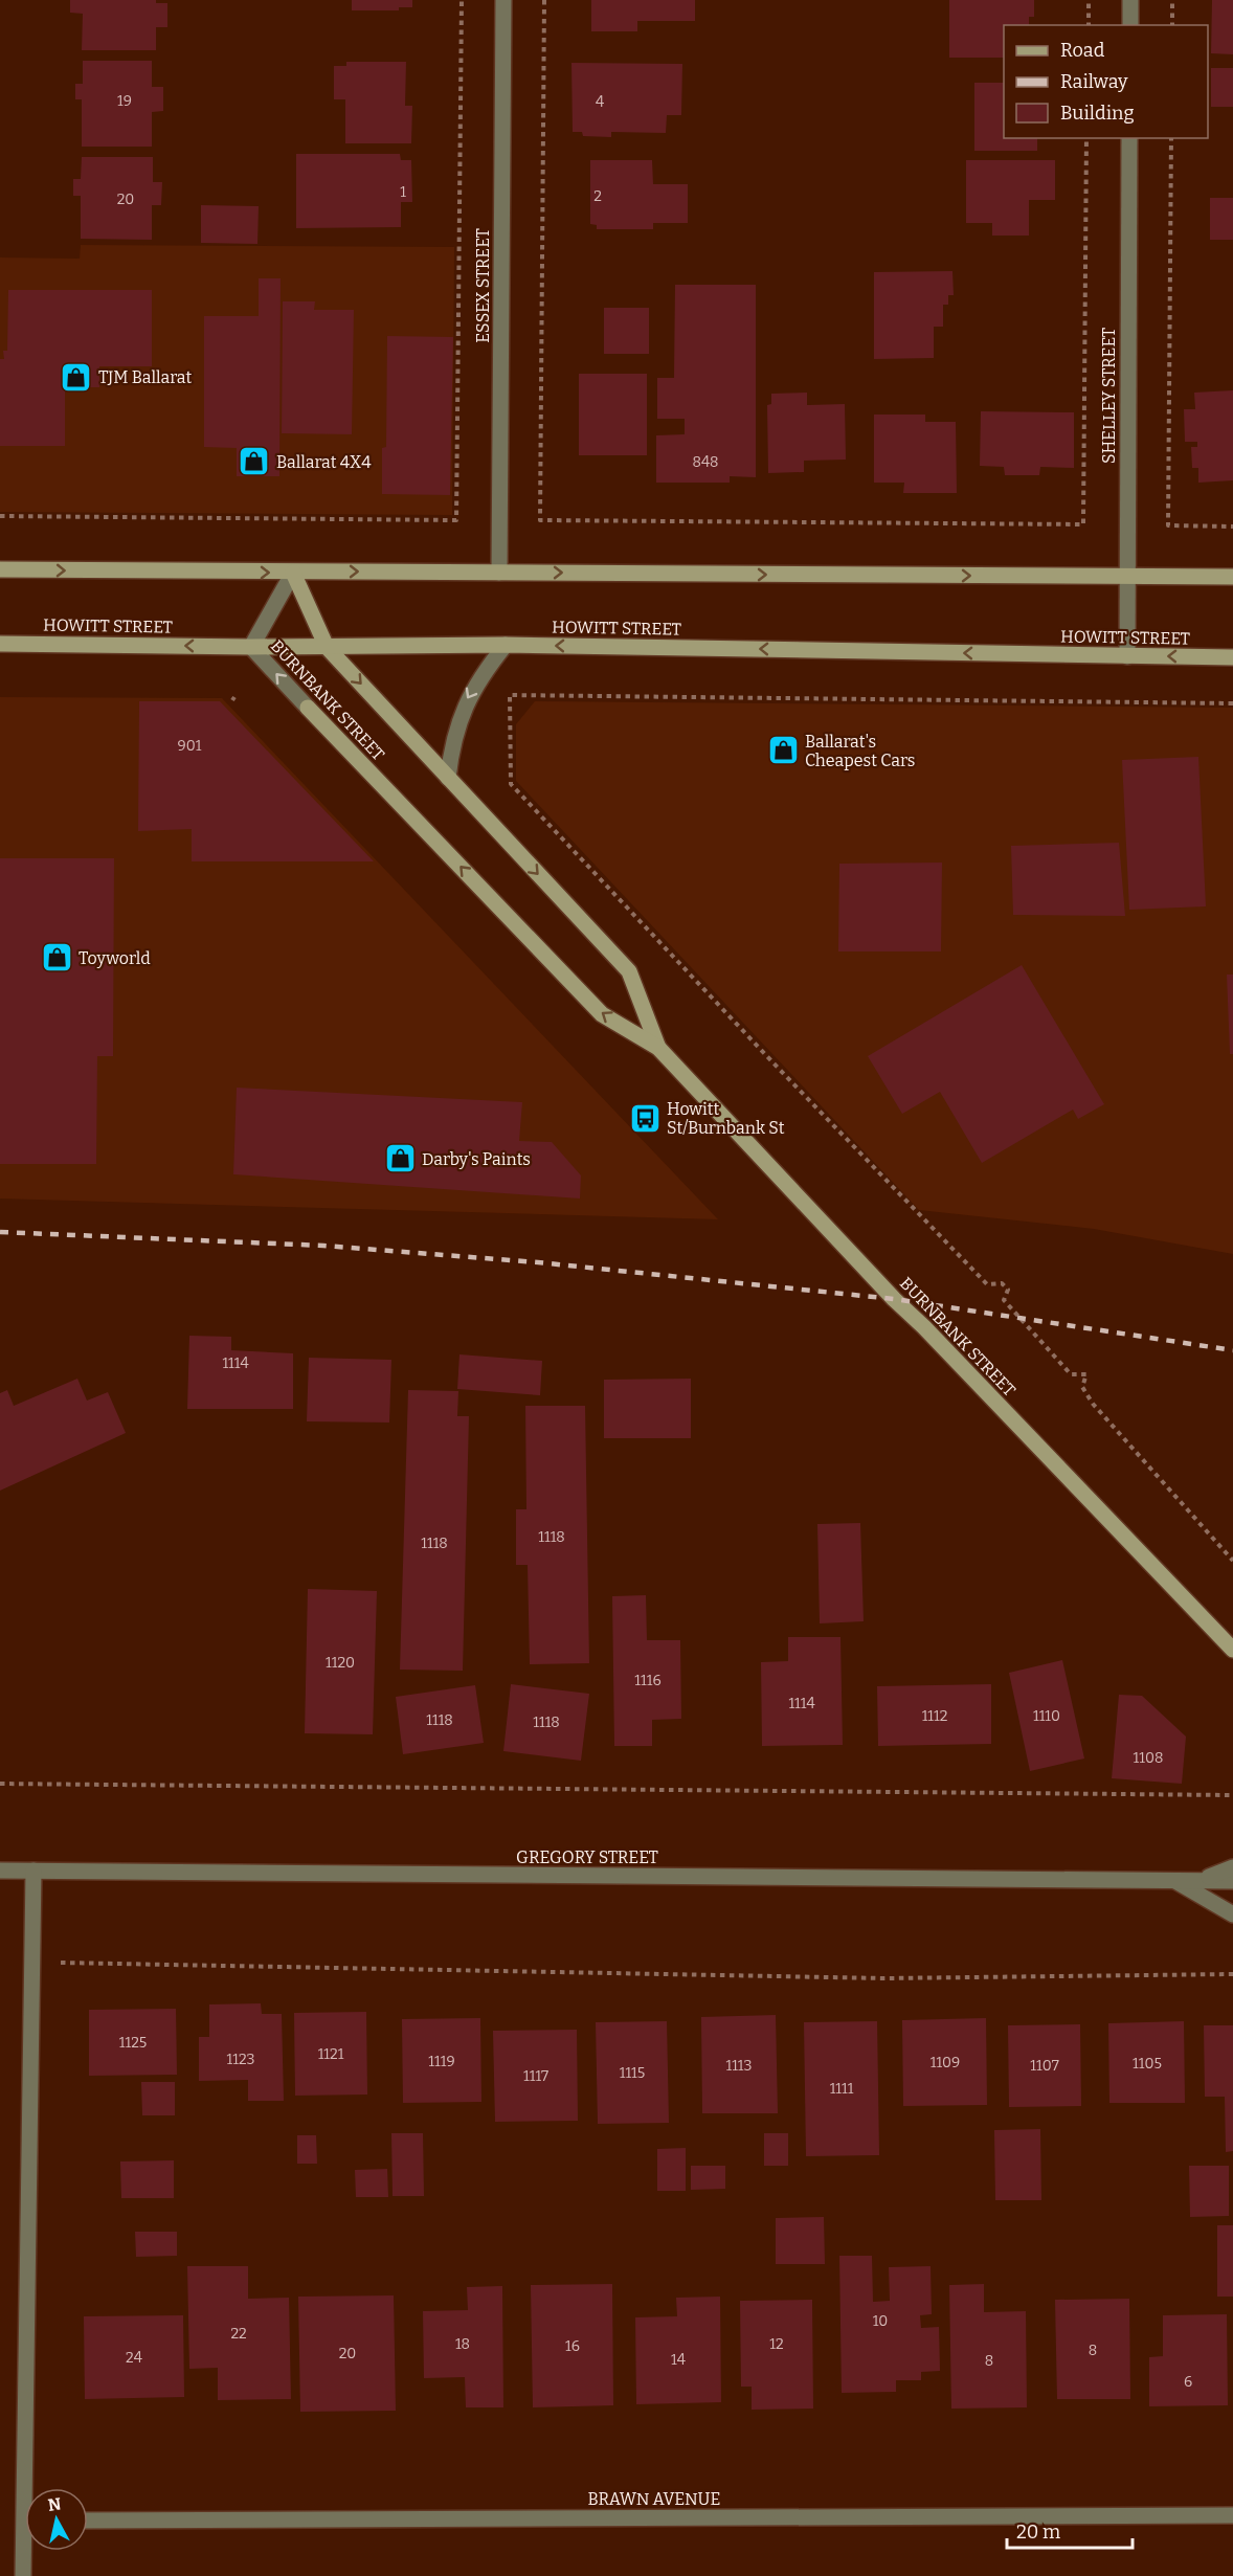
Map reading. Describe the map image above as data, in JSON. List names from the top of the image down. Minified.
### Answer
{"streets":{"main road":["HOWITT STREET","BURNBANK STREET"],"street":["ESSEX STREET","SHELLEY STREET","GREGORY STREET","BRAWN AVENUE"]},"crossings":[["SHELLEY STREET","HOWITT STREET"],["HOWITT STREET","BURNBANK STREET"]],"places":{"shop":["TJM Ballarat","Ballarat 4X4","Ballarat's Cheapest Cars","Toyworld","Darby's Paints"],"bus stop":["Howitt St/Burnbank St"]},"house_numbers":["19","4","1","2","20","848","901","1114","1118","1118","1120","1116","1114","1112","1110","1118","1118","1108","1125","1121","1123","1119","1109","1105","1113","1107","1115","1117","1111","10","22","18","12","16","8","20","24","14","8","6"],"legend":["Road","Railway","Building"],"scale_bar":"20 m","north":"top"}
